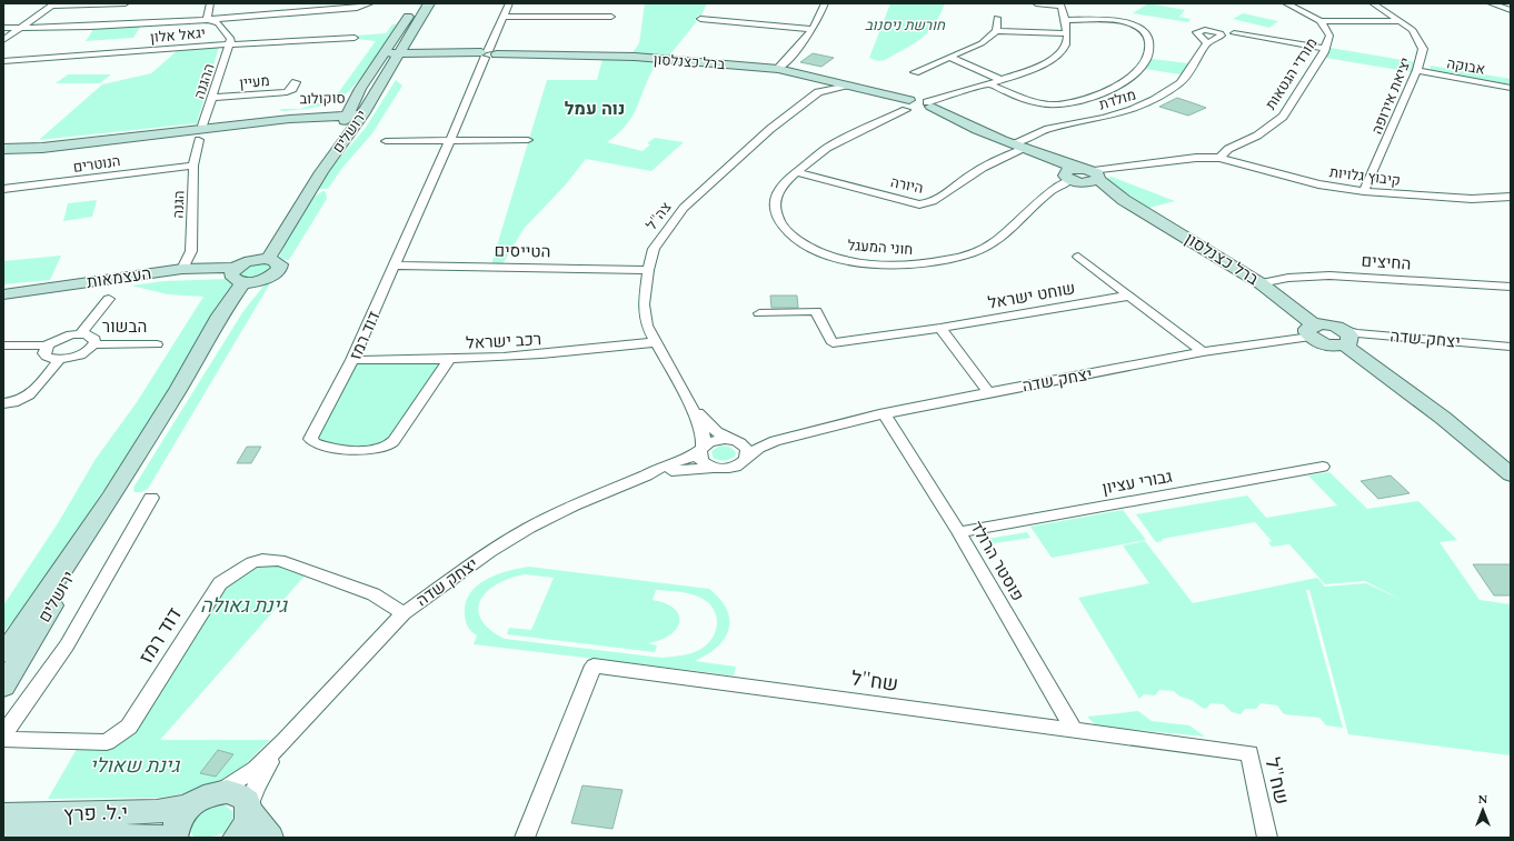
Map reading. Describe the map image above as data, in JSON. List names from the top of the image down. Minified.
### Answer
{"streets":{"street":["יגאל אלון","ברל כצנלסון","אבוקה","מורדי הגטאות","ההגנה","מעיין","יציאת אירופה","סוקולוב","מולדת","ירושלים","הנוטרים","קיבוץ גלויות","היורה","הגנה","צה\"ל","חוני המעגל","הטייסים","החיצים","העצמאות","שוחט ישראל","הבשור","דוד רמז","יצחק שדה","רכב ישראל","גבורי עציון","פוסטר הרולד","שח\"ל","י.ל. פרץ"]},"crossings":[["יגאל אלון","ההגנה"],["ברל כצנלסון","מולדת"],["ברל כצנלסון","ירושלים"],["ברל כצנלסון","היורה"],["ברל כצנלסון","צה\"ל"],["ברל כצנלסון","חוני המעגל"],["ברל כצנלסון","החיצים"],["ברל כצנלסון","דוד רמז"],["ברל כצנלסון","יצחק שדה"],["אבוקה","יציאת אירופה"],["מורדי הגטאות","קיבוץ גלויות"],["ההגנה","מעיין"],["ההגנה","סוקולוב"],["יציאת אירופה","קיבוץ גלויות"],["סוקולוב","ירושלים"],["ירושלים","העצמאות"],["הנוטרים","הגנה"],["היורה","חוני המעגל"],["הגנה","העצמאות"],["צה\"ל","הטייסים"],["צה\"ל","יצחק שדה"],["צה\"ל","רכב ישראל"],["הטייסים","דוד רמז"],["שוחט ישראל","יצחק שדה"],["דוד רמז","יצחק שדה"],["דוד רמז","רכב ישראל"],["יצחק שדה","פוסטר הרולד"],["גבורי עציון","פוסטר הרולד"],["פוסטר הרולד","שח\"ל"]],"districts":["נוה עמל"],"parks":["חורשת ניסנוב","גינת גאולה","גינת שאולי"],"north":"top"}
